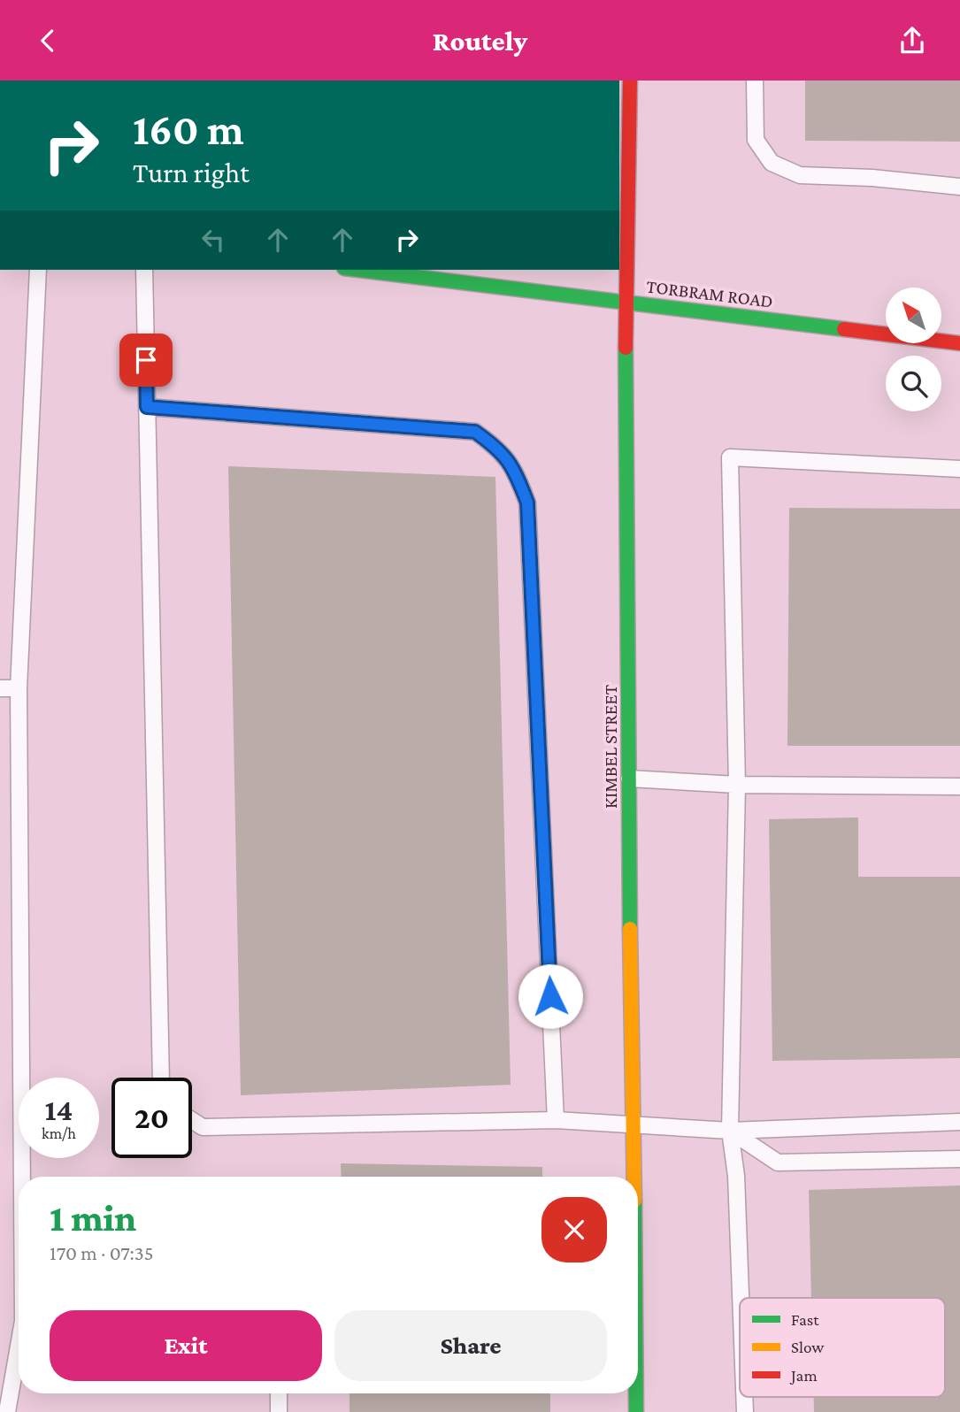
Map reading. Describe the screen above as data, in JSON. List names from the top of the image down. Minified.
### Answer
{"streets":{"street":["TORBRAM ROAD","KIMBEL STREET"]},"crossings":[["TORBRAM ROAD","KIMBEL STREET"]],"legend":["Fast","Slow","Jam"],"north":"top left","page":{"header":"Routely","turn":["160 m","Turn right"],"speed":"14 km/h","limit":"20","heading":["1 min","170 m · 07:35"],"buttons":["Exit","Share"]}}
